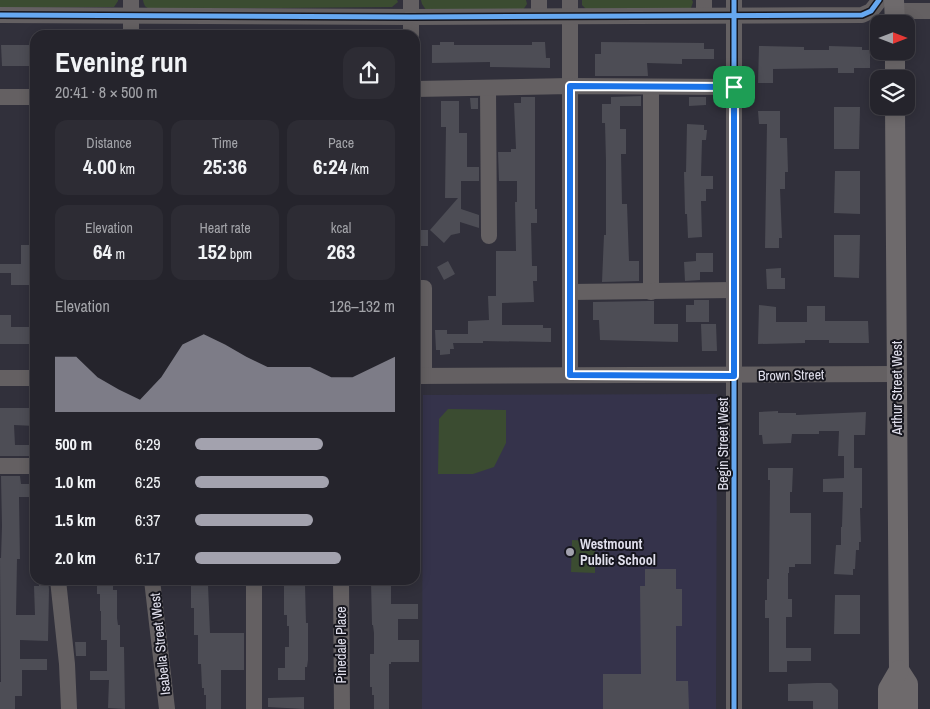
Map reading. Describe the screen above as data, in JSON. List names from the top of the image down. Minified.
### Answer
{"streets":{"main road":["Arthur Street West"],"street":["Brown Street","Begin Street West","Isabella Street West","Pinedale Place"]},"crossings":[["Brown Street","Arthur Street West"],["Brown Street","Begin Street West"]],"places":["Westmount Public School"],"north":"right","page":{"heading":["Evening run","20:41 · 8 × 500 m"],"stats":[["Distance","4.00 km"],["Time","25:36"],["Pace","6:24 /km"],["Elevation","64 m"],["Heart rate","152 bpm"],["kcal","263"]],"chart":["Elevation","126–132 m"],"list":[{"name":"500 m","note":"6:29"},{"name":"1.0 km","note":"6:25"},{"name":"1.5 km","note":"6:37"},{"name":"2.0 km","note":"6:17"}]}}
